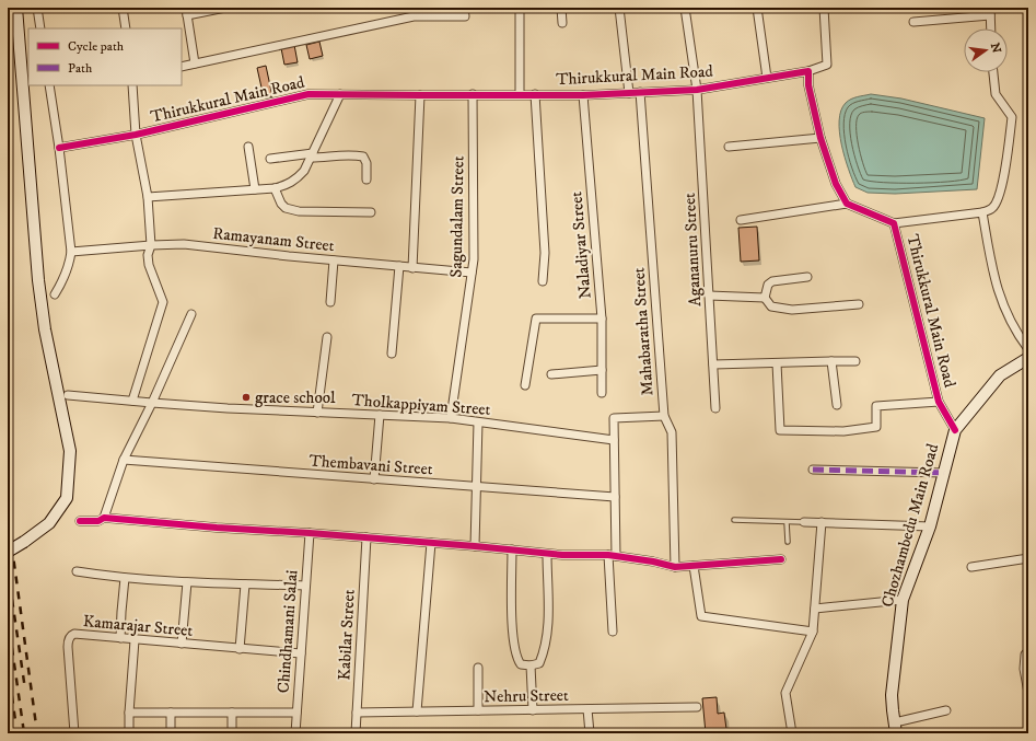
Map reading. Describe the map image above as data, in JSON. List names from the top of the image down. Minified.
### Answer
{"streets":{"street":["Thirukkural Main Road","Sagundalam Street","Ramayanam Street","Naladiyar Street","Agananuru Street","Mahabaratha Street","Tholkappiyam Street","Thembavani Street","Chozhambedu Main Road","Kamarajar Street","Chindhamani Salai","Kabilar Street","Nehru Street"]},"crossings":[["Thirukkural Main Road","Sagundalam Street"],["Thirukkural Main Road","Naladiyar Street"],["Thirukkural Main Road","Agananuru Street"],["Thirukkural Main Road","Mahabaratha Street"],["Thirukkural Main Road","Chozhambedu Main Road"],["Sagundalam Street","Ramayanam Street"],["Sagundalam Street","Tholkappiyam Street"],["Kamarajar Street","Chindhamani Salai"],["Kabilar Street","Nehru Street"]],"places":["grace school"],"legend":["Cycle path","Path"],"north":"right"}
